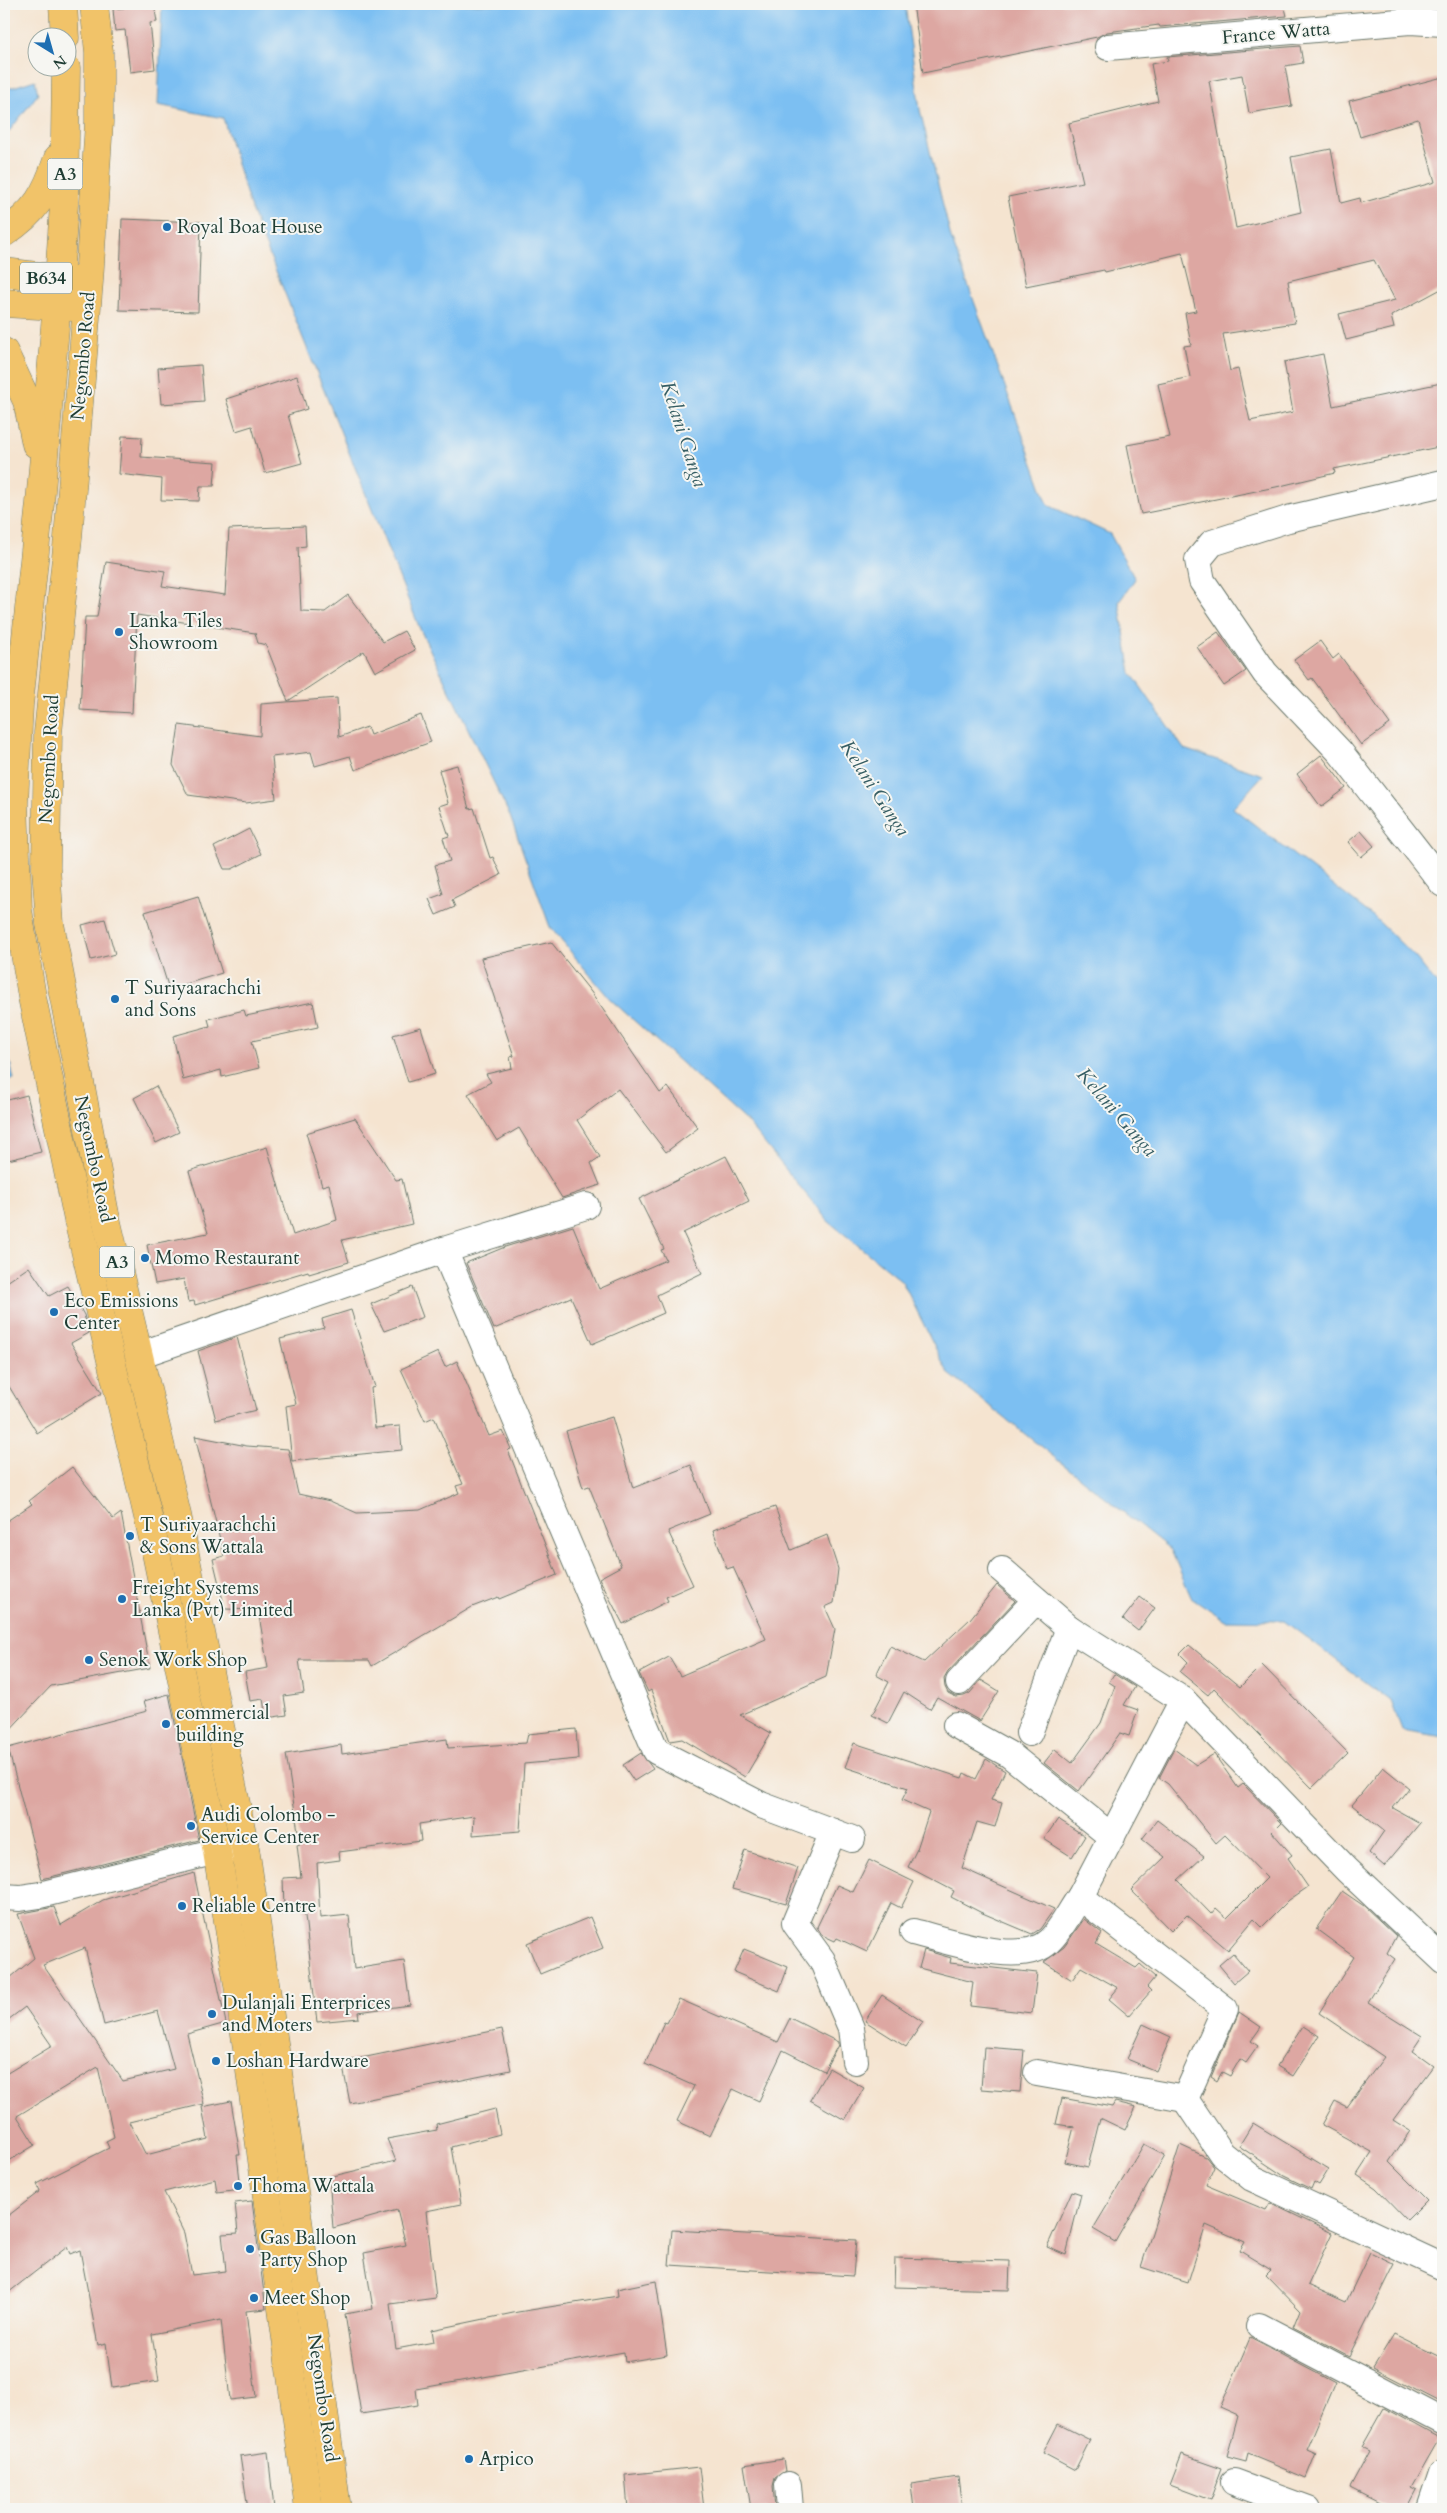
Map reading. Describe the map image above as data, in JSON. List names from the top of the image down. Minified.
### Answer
{"streets":{"highway":["A3","B634","Negombo Road"],"street":["France Watta"]},"crossings":[["B634","Negombo Road"]],"water":["Kelani Ganga"],"places":["Royal Boat House","Lanka Tiles Showroom","T Suriyaarachchi and Sons","Momo Restaurant","Eco Emissions Center","T Suriyaarachchi & Sons Wattala","Freight Systems Lanka (Pvt) Limited","Senok Work Shop","commercial building","Audi Colombo - Service Center","Reliable Centre","Dulanjali Enterprices and Moters","Loshan Hardware","Thoma Wattala","Gas Balloon Party Shop","Meet Shop","Arpico"],"north":"bottom right"}
